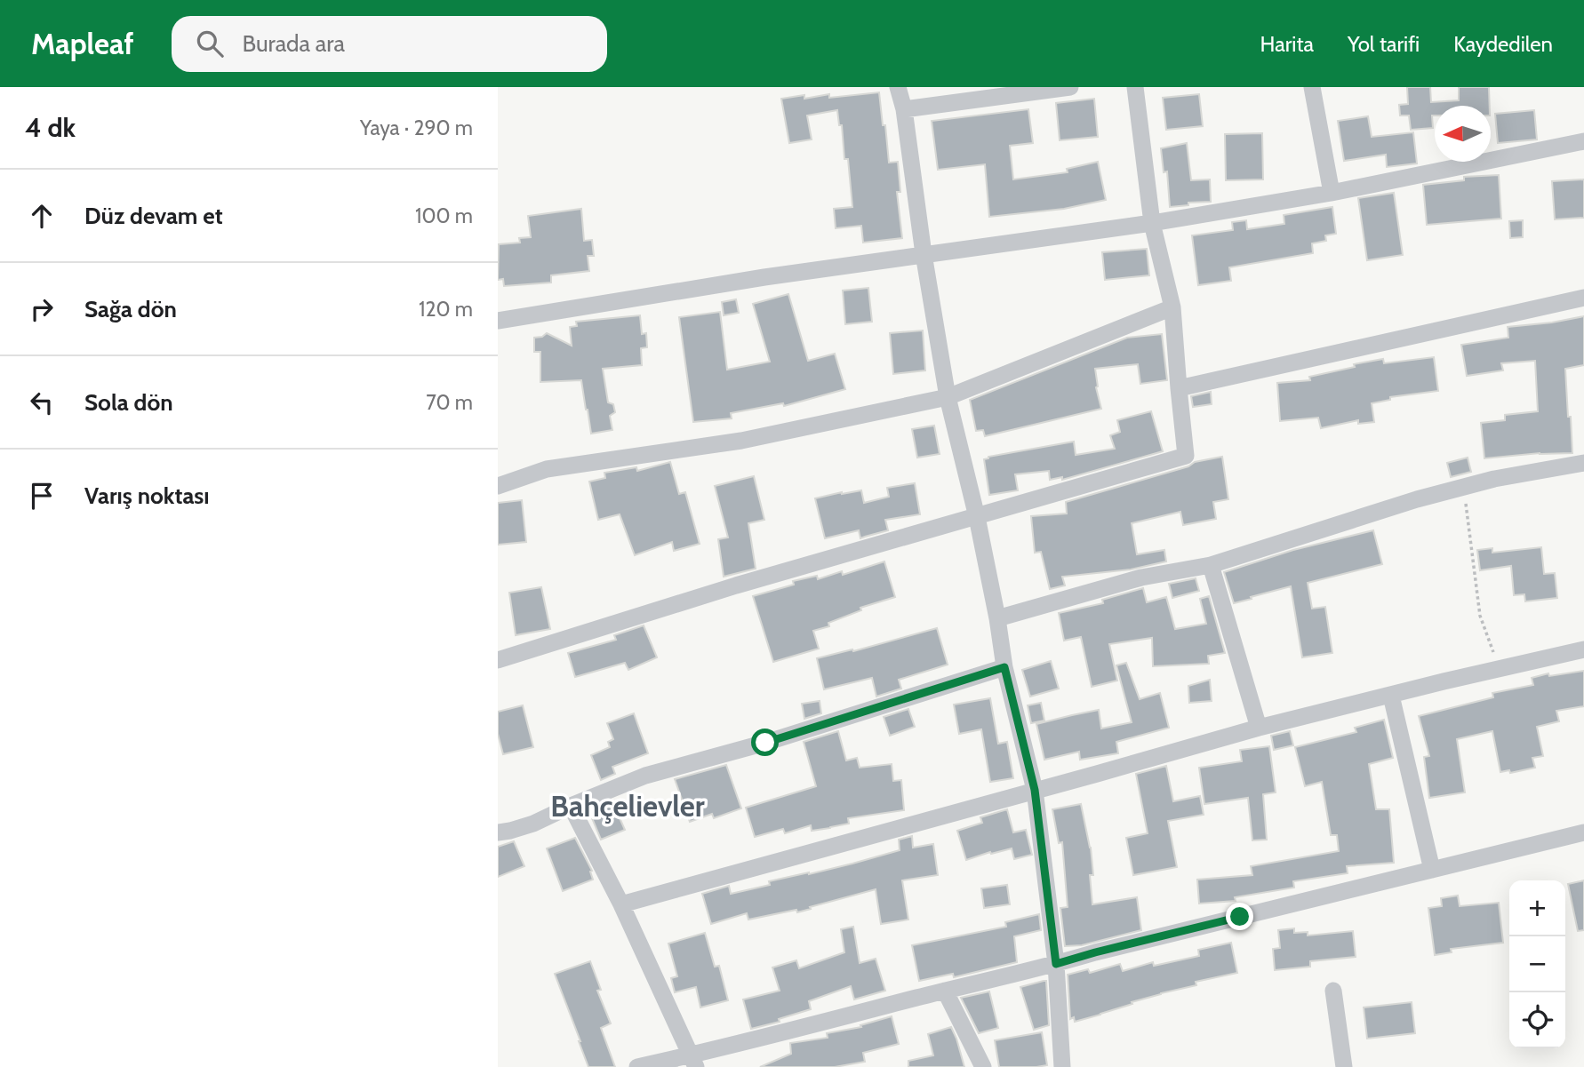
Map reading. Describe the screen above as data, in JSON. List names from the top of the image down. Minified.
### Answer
{"districts":["Bahçelievler"],"north":"left","page":{"header":"Mapleaf","search":"Burada ara","nav":["Harita","Yol tarifi","Kaydedilen"],"heading":["4 dk","Yaya · 290 m"],"list":[["Düz devam et","100 m"],["Sağa dön","120 m"],["Sola dön","70 m"],"Varış noktası"],"map_buttons":["+","−"]}}
